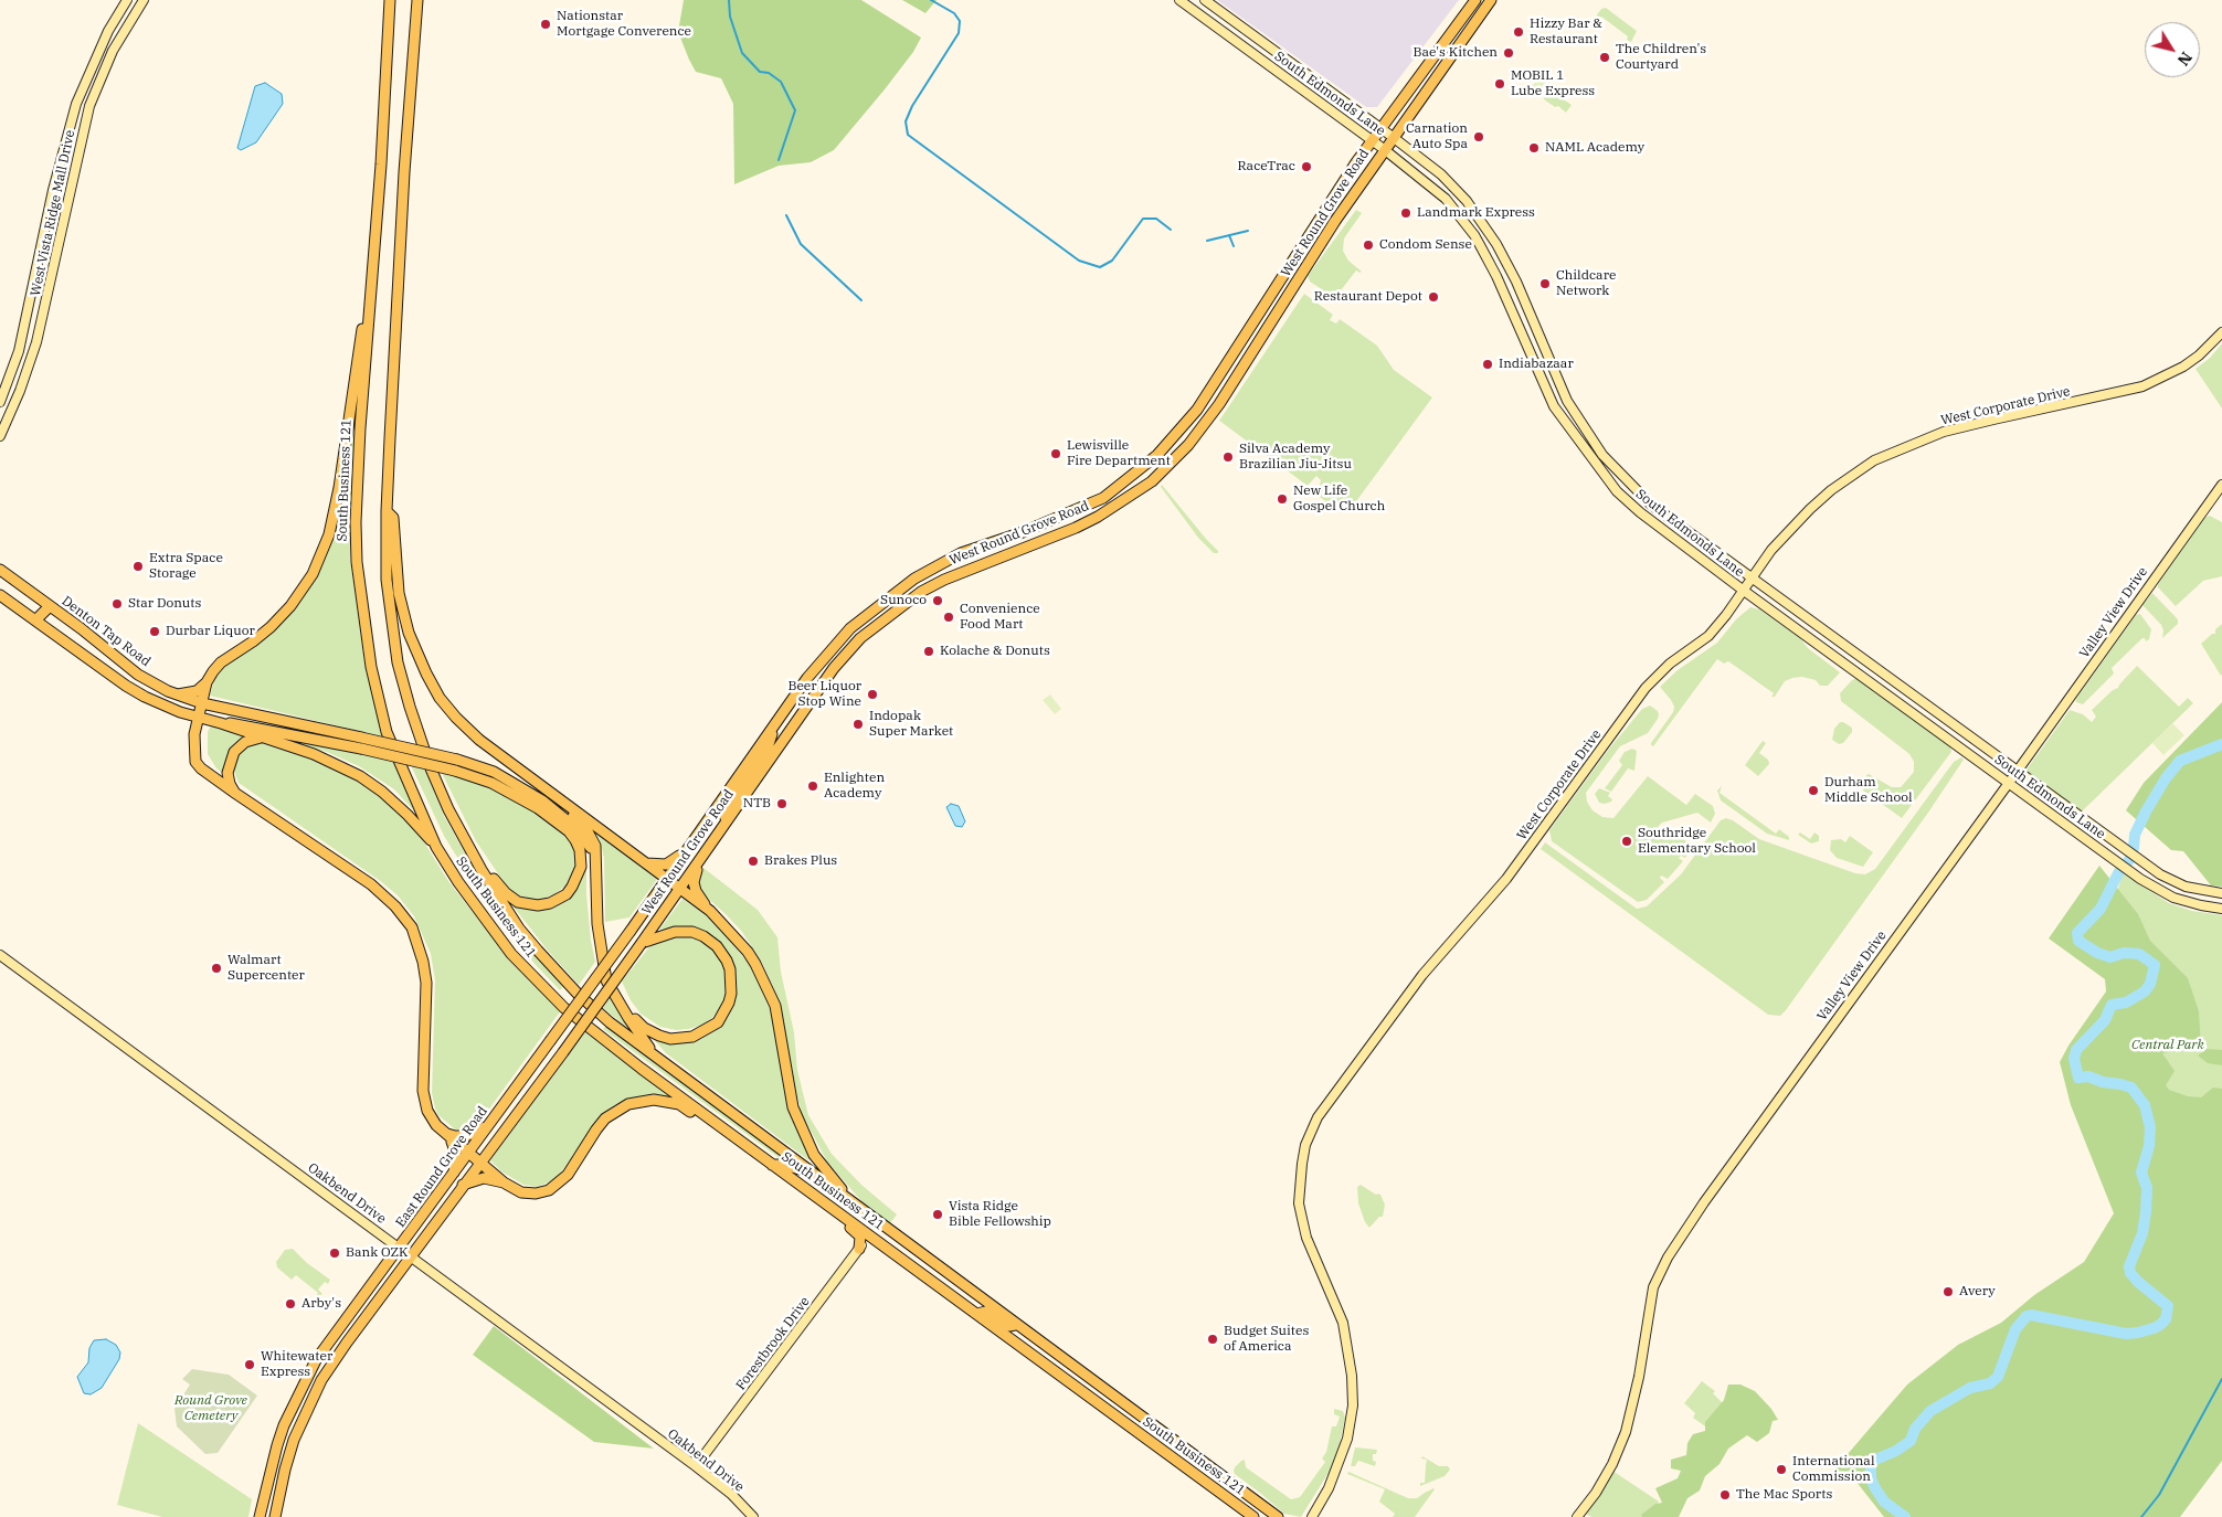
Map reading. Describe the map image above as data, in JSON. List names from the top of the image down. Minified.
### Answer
{"streets":{"main road":["West Round Grove Road","South Business 121","Denton Tap Road","East Round Grove Road"],"street":["South Edmonds Lane","West Vista Ridge Mall Drive","West Corporate Drive","Valley View Drive","Oakbend Drive","Forestbrook Drive"]},"crossings":[["South Edmonds Lane","West Round Grove Road"],["South Edmonds Lane","West Corporate Drive"],["South Edmonds Lane","Valley View Drive"],["West Round Grove Road","East Round Grove Road"],["South Business 121","Forestbrook Drive"],["East Round Grove Road","Oakbend Drive"],["Oakbend Drive","Forestbrook Drive"]],"parks":["Central Park","Round Grove Cemetery"],"places":["Nationstar Mortgage Converence","Hizzy Bar & Restaurant","Bae's Kitchen","The Children's Courtyard","MOBIL 1 Lube Express","Carnation Auto Spa","NAML Academy","RaceTrac","Landmark Express","Condom Sense","Childcare Network","Restaurant Depot","Indiabazaar","Lewisville Fire Department","Silva Academy Brazilian Jiu-Jitsu","New Life Gospel Church","Extra Space Storage","Sunoco","Star Donuts","Convenience Food Mart","Durbar Liquor","Kolache & Donuts","Beer Liquor Stop Wine","Indopak Super Market","Enlighten Academy","Durham Middle School","NTB","Southridge Elementary School","Brakes Plus","Walmart Supercenter","Vista Ridge Bible Fellowship","Bank OZK","Avery","Arby's","Budget Suites of America","Whitewater Express","International Commission","The Mac Sports"],"north":"bottom right"}
